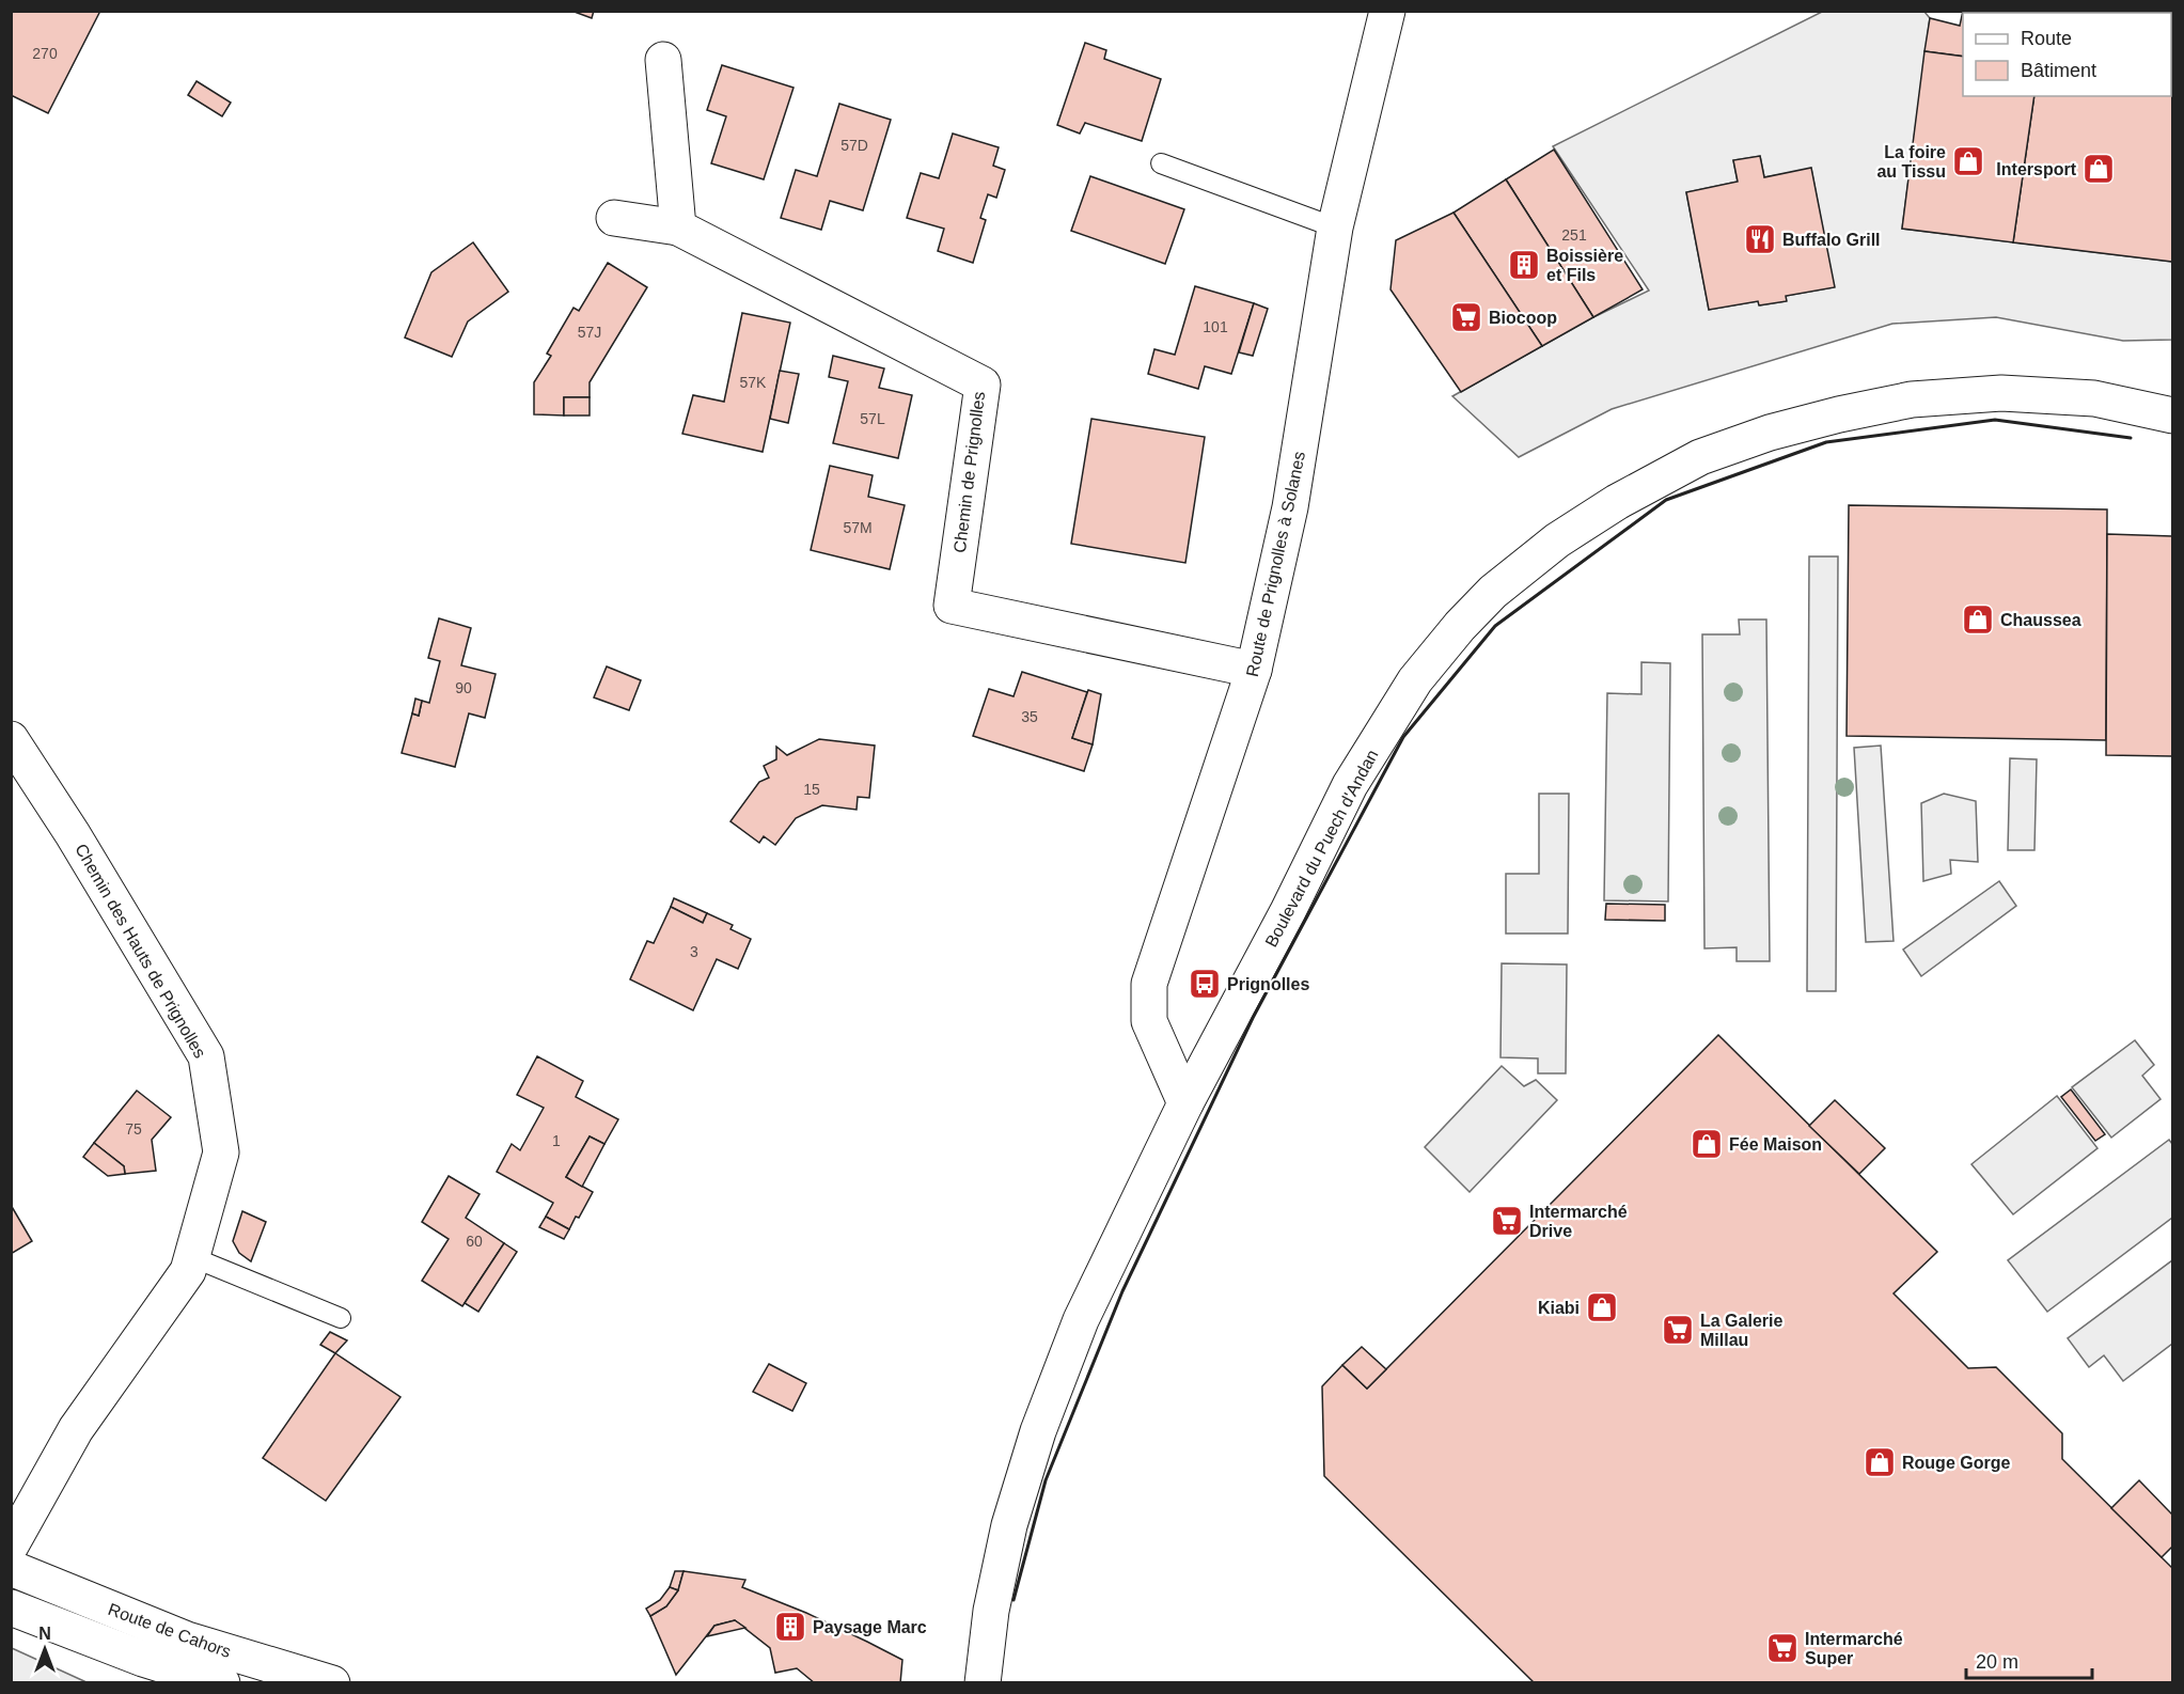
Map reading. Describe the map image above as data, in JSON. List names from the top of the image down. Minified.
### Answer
{"streets":{"street":["Chemin de Prignolles","Route de Prignolles à Solanes","Boulevard du Puech d'Andan","Chemin des Hauts de Prignolles","Route de Cahors"]},"crossings":[["Chemin de Prignolles","Route de Prignolles à Solanes"],["Route de Prignolles à Solanes","Boulevard du Puech d'Andan"]],"places":{"shop":["La foire au Tissu","Intersport","Chaussea","Fée Maison","Kiabi","Rouge Gorge"],"restaurant":["Buffalo Grill"],"building":["Boissière et Fils","Paysage Marc"],"supermarket":["Biocoop","Intermarché Drive","La Galerie Millau","Intermarché Super"],"bus stop":["Prignolles"]},"house_numbers":["270","57D","251","101","57J","57K","57L","57M","90","35","15","3","75","1","60"],"legend":["Route","Bâtiment"],"scale_bar":"20 m","north":"top"}
